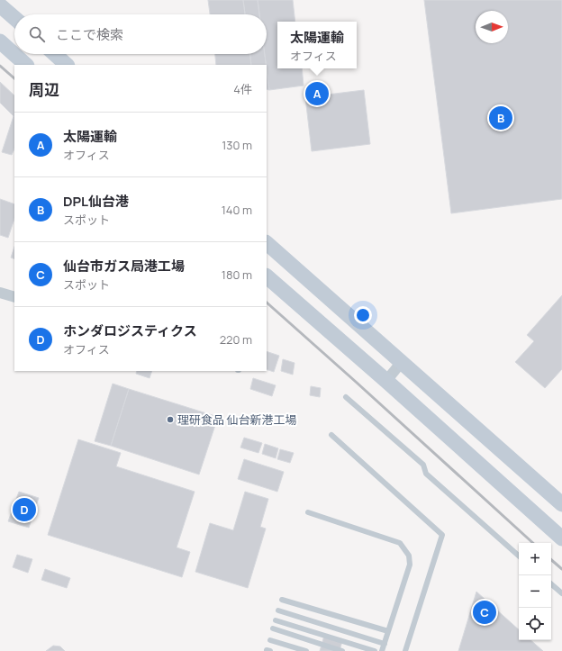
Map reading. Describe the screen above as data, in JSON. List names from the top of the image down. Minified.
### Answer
{"places":["理研食品 仙台新港工場"],"north":"right","page":{"search":"ここで検索","popup":["太陽運輸","オフィス"],"heading":["周辺","4件"],"pins":["A","B","D","C"],"list":[{"mark":"A","name":"太陽運輸","note":"オフィス","value":"130 m"},{"mark":"B","name":"DPL仙台港","note":"スポット","value":"140 m"},{"mark":"C","name":"仙台市ガス局港工場","note":"スポット","value":"180 m"},{"mark":"D","name":"ホンダロジスティクス","note":"オフィス","value":"220 m"}],"map_buttons":["+","−"]}}
